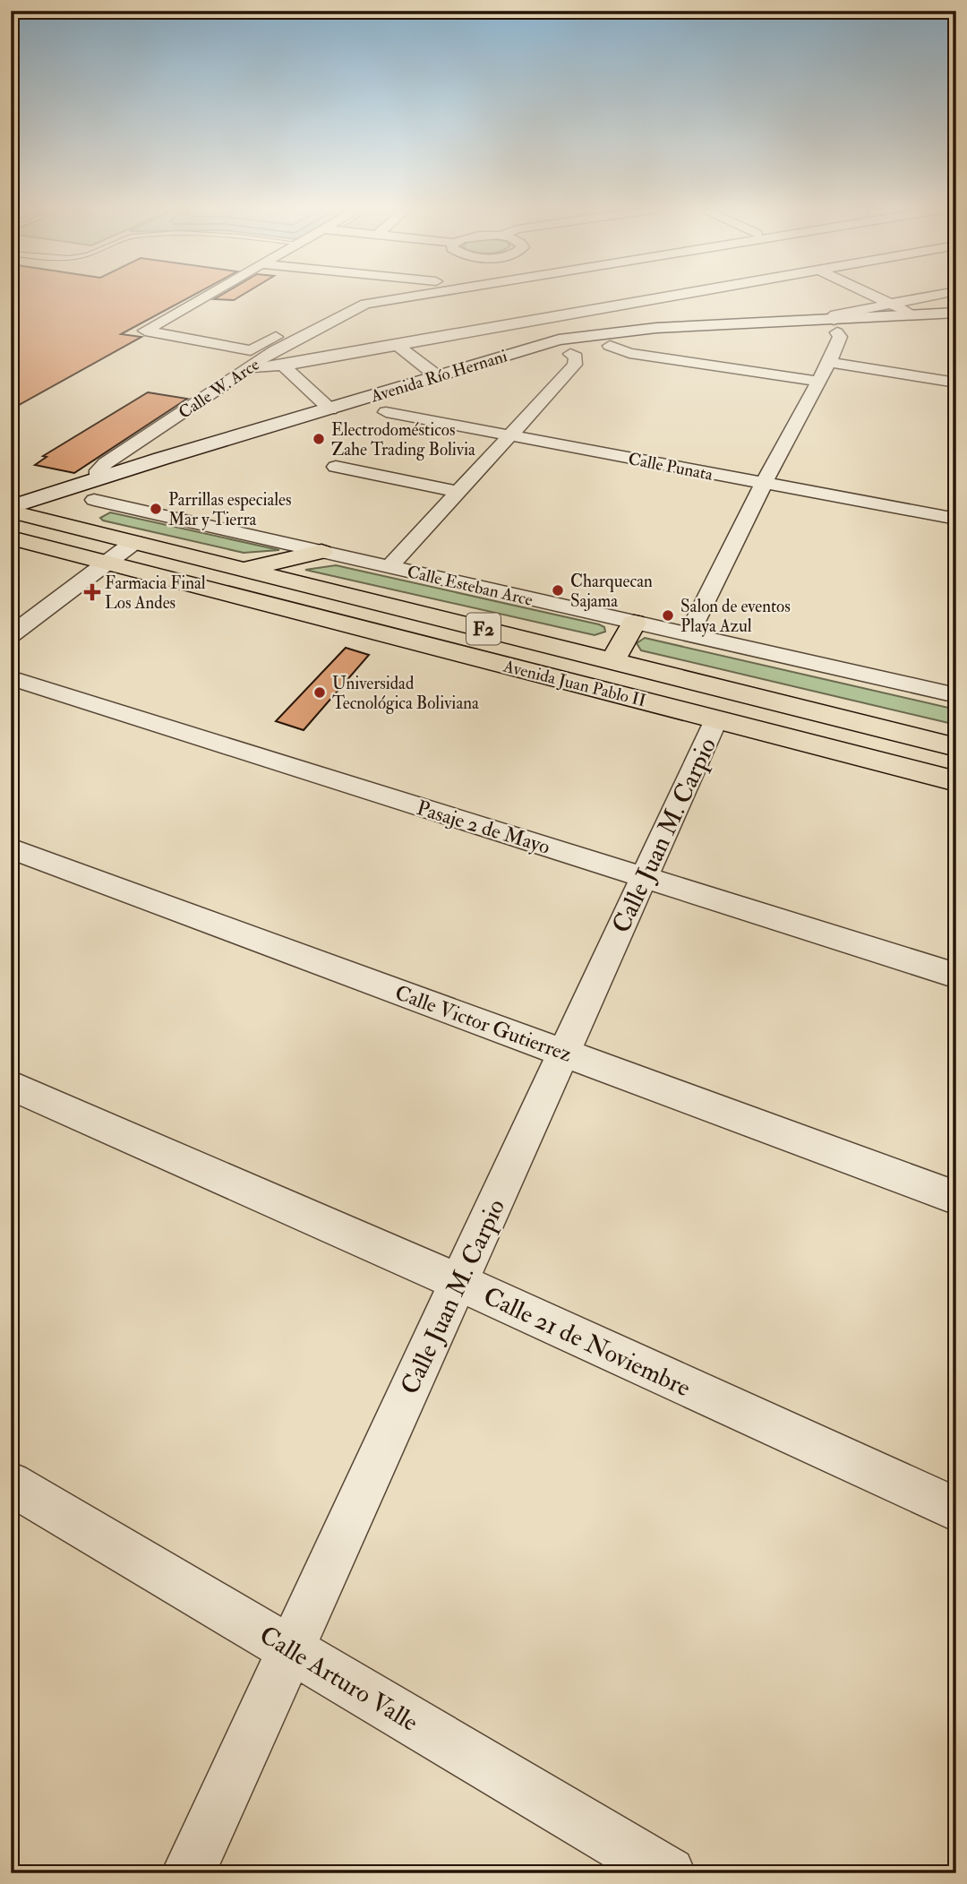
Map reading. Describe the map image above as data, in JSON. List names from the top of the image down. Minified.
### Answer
{"streets":{"highway":["F2","Avenida Juan Pablo II"],"street":["Avenida Río Hernani","Calle W. Arce","Calle Punata","Calle Esteban Arce","Pasaje 2 de Mayo","Calle Juan M. Carpio","Calle Victor Gutierrez","Calle 21 de Noviembre","Calle Arturo Valle"]},"crossings":[["Avenida Río Hernani","Calle W. Arce"],["Avenida Río Hernani","Calle Punata"],["Avenida Río Hernani","Avenida Juan Pablo II"],["Avenida Juan Pablo II","Calle Juan M. Carpio"],["Pasaje 2 de Mayo","Calle Juan M. Carpio"],["Calle Juan M. Carpio","Calle Victor Gutierrez"],["Calle Juan M. Carpio","Calle 21 de Noviembre"],["Calle Juan M. Carpio","Calle Arturo Valle"]],"places":{"other":["Electrodomésticos Zahe Trading Bolivia","Parrillas especiales Mar y Tierra","Charquecan Sajama","Salon de eventos Playa Azul","Universidad Tecnológica Boliviana"],"health":["Farmacia Final Los Andes"]}}
